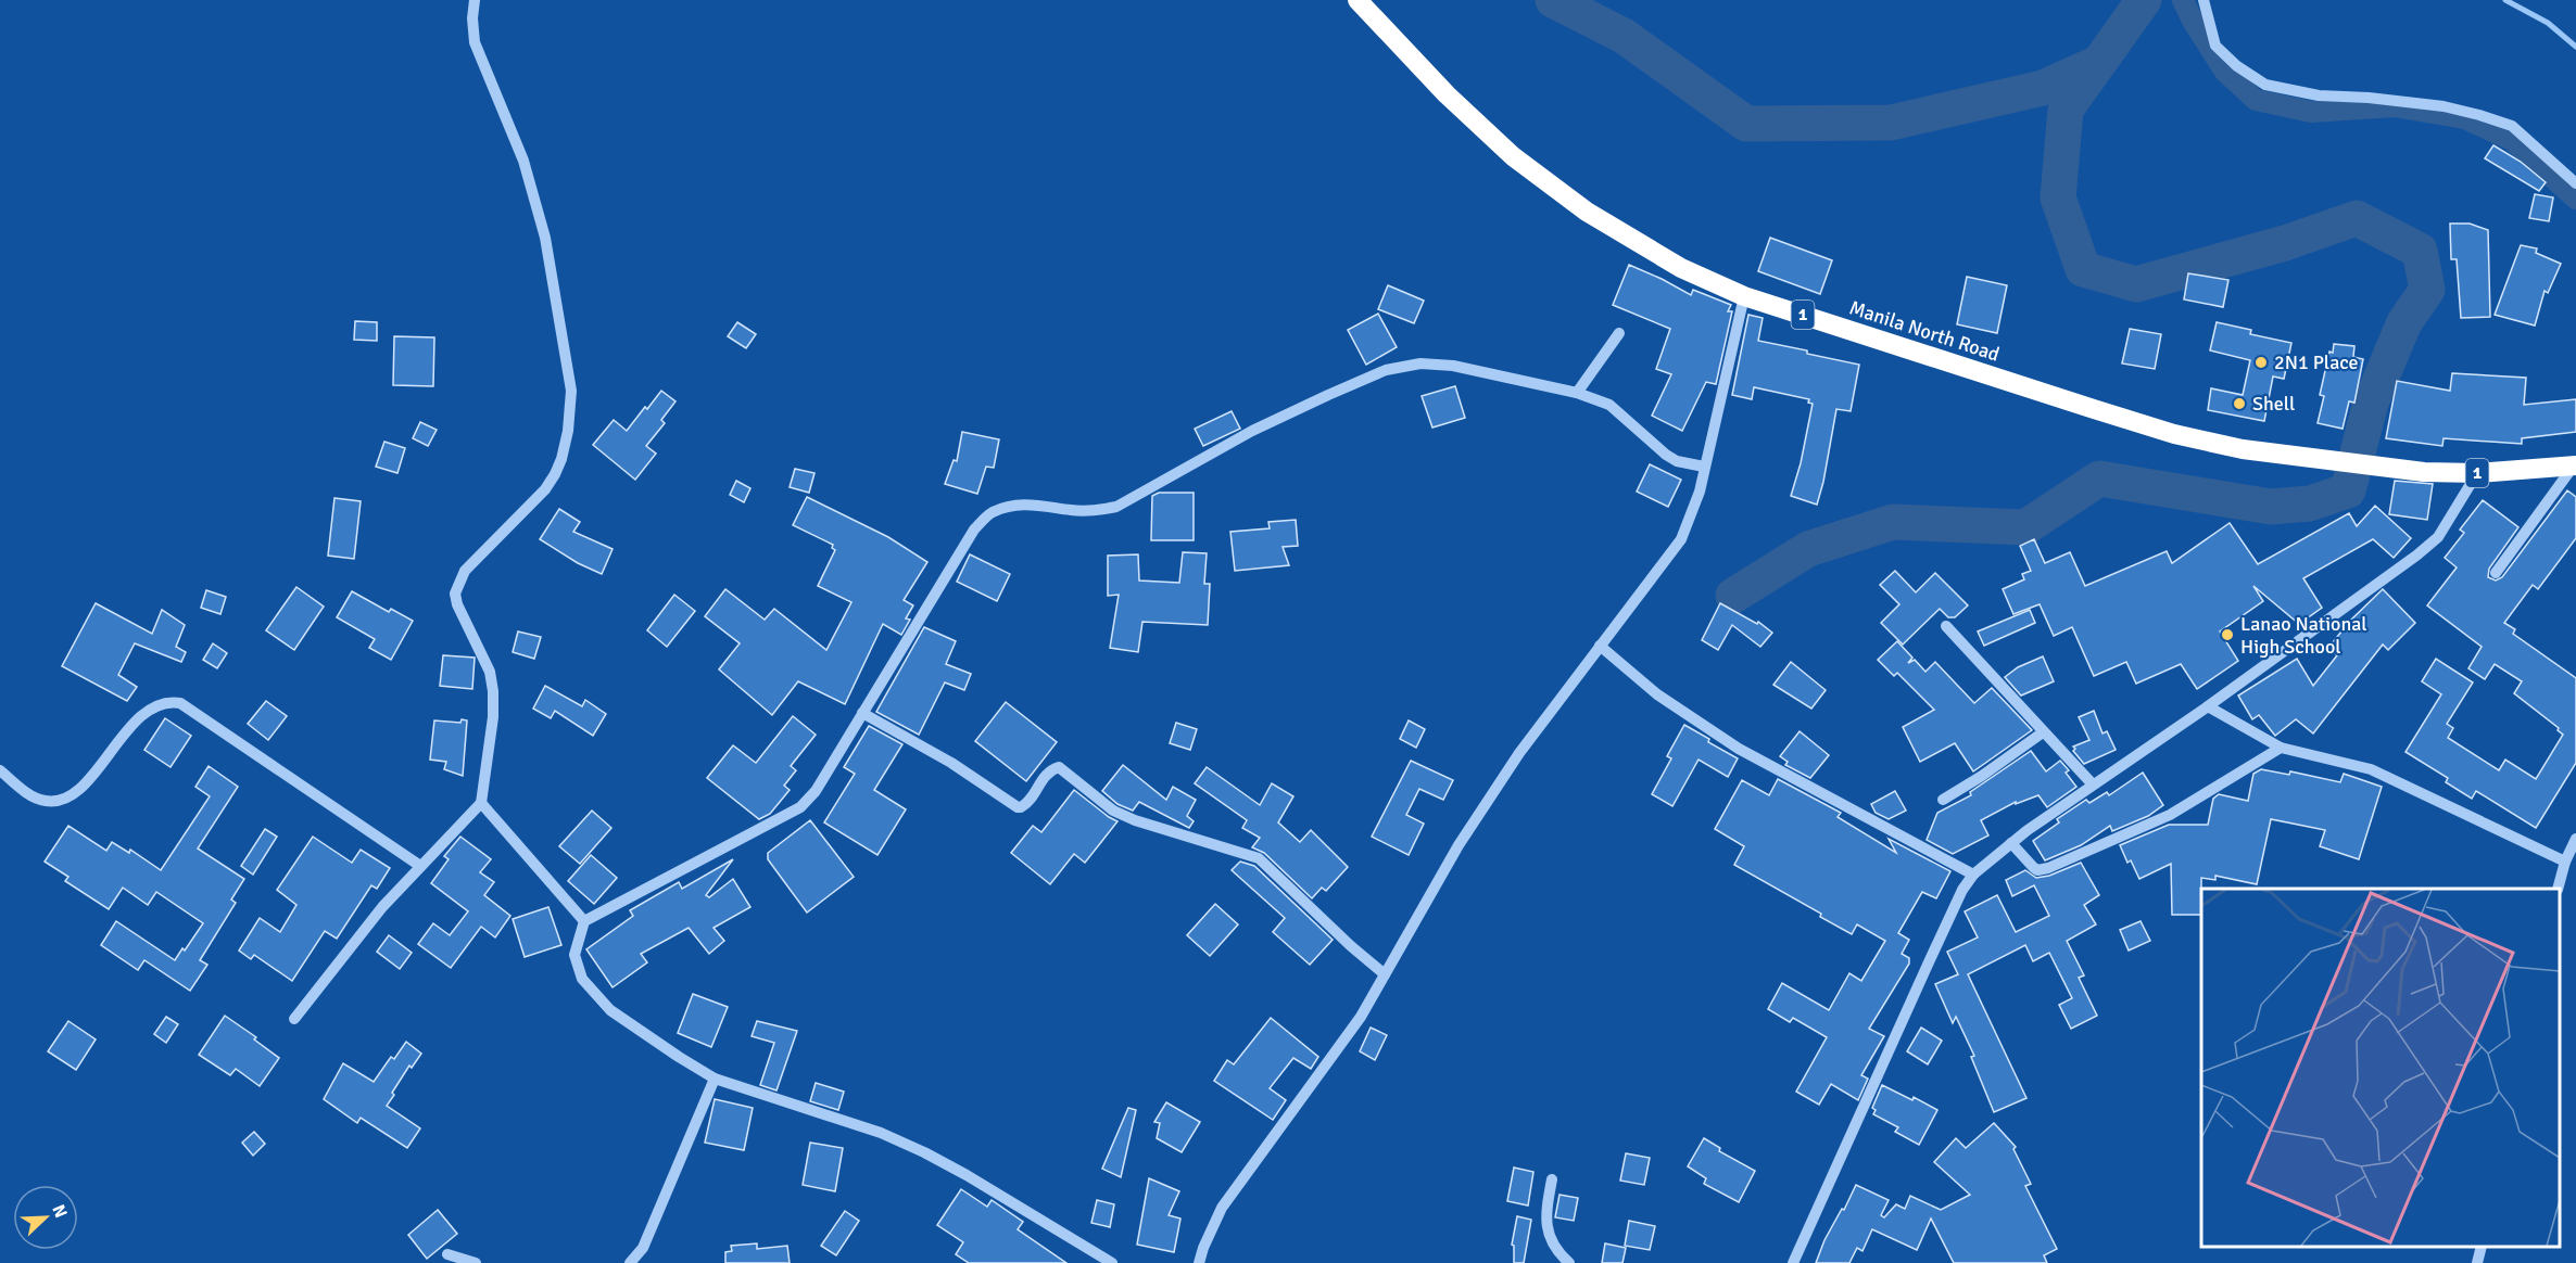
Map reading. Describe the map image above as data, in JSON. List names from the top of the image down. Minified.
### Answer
{"streets":{"highway":["1","Manila North Road"]},"places":["2N1 Place","Shell","Lanao National High School"],"north":"top right"}
